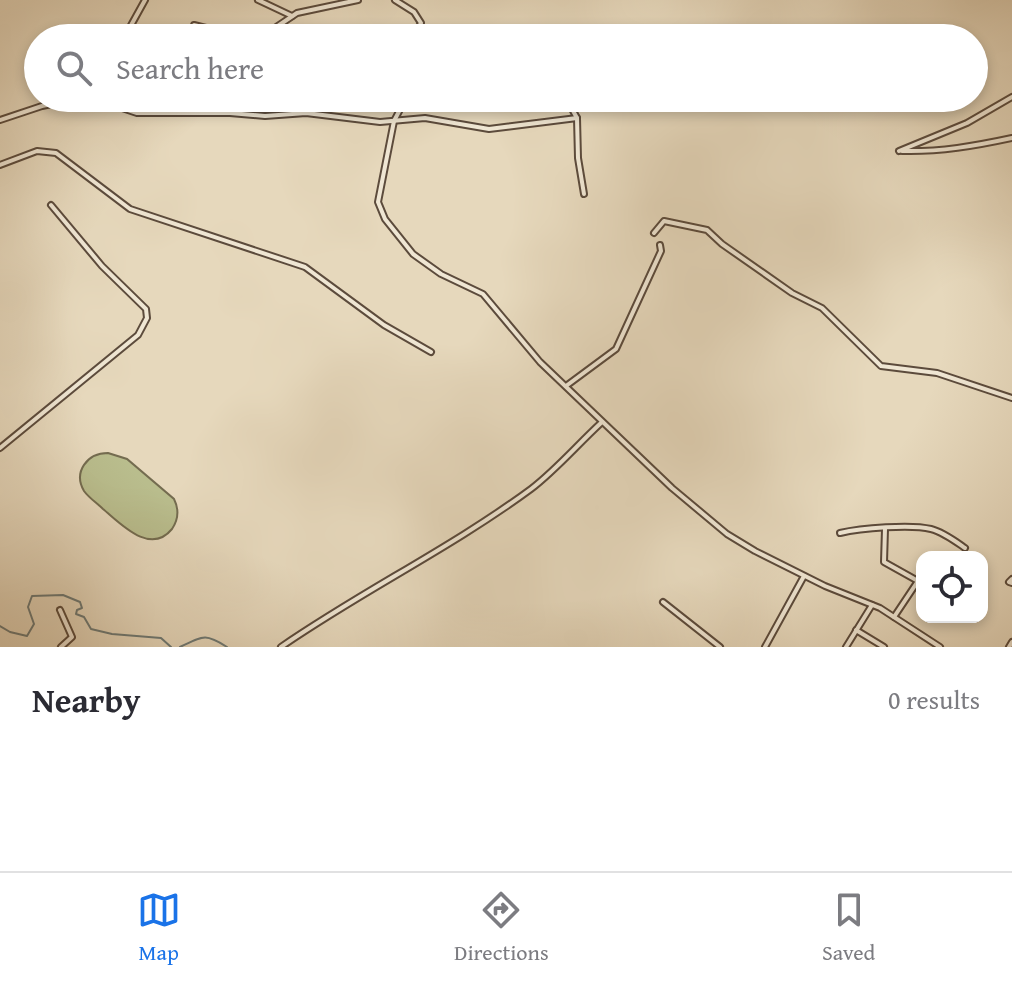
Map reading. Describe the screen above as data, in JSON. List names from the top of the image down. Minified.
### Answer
{"page":{"search":"Search here","heading":["Nearby","0 results"],"nav":["Map","Directions","Saved"]}}
